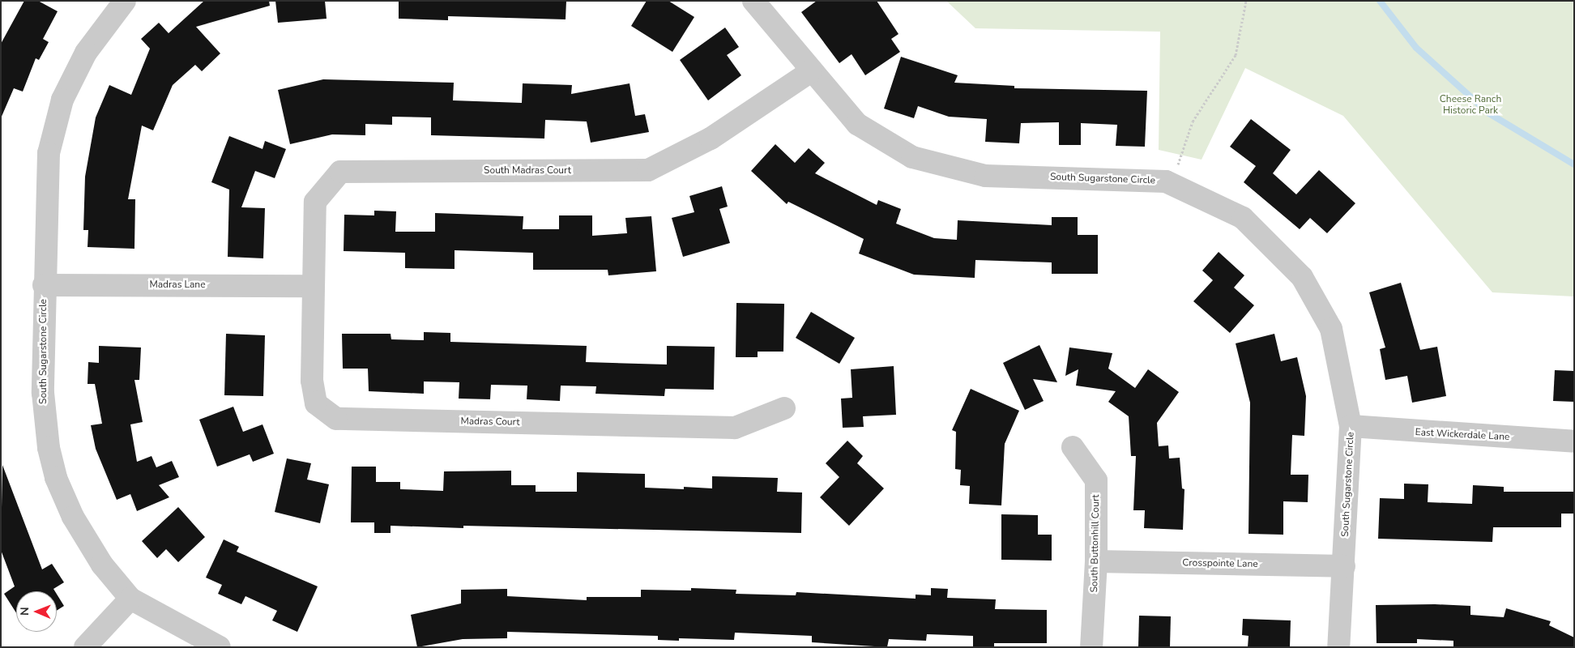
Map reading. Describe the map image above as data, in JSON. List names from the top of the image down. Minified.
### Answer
{"streets":{"street":["South Madras Court","South Sugarstone Circle","Madras Lane","Madras Court","East Wickerdale Lane","South Buttonhill Court","Crosspointe Lane"]},"crossings":[["South Madras Court","South Sugarstone Circle"],["South Madras Court","Madras Lane"],["South Madras Court","Madras Court"],["South Sugarstone Circle","Madras Lane"],["South Sugarstone Circle","East Wickerdale Lane"],["South Sugarstone Circle","Crosspointe Lane"],["Madras Lane","Madras Court"],["South Buttonhill Court","Crosspointe Lane"]],"parks":["Cheese Ranch Historic Park"],"north":"left"}
